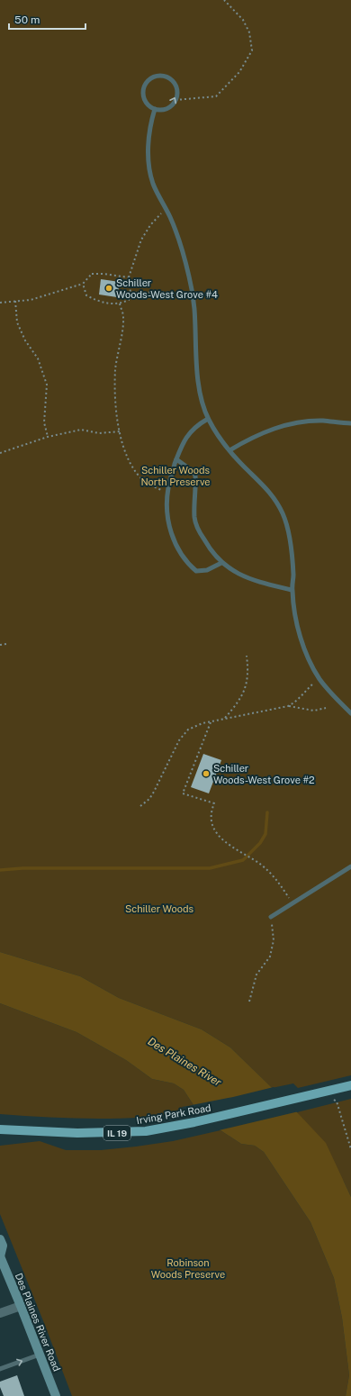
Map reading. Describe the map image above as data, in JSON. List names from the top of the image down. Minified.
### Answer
{"streets":{"main road":["Irving Park Road","IL 19","Des Plaines River Road"]},"water":["Des Plaines River"],"parks":["Schiller Woods North Preserve","Schiller Woods","Robinson Woods Preserve"],"places":["Schiller Woods-West Grove #4","Schiller Woods-West Grove #2"],"scale_bar":"50 m"}
